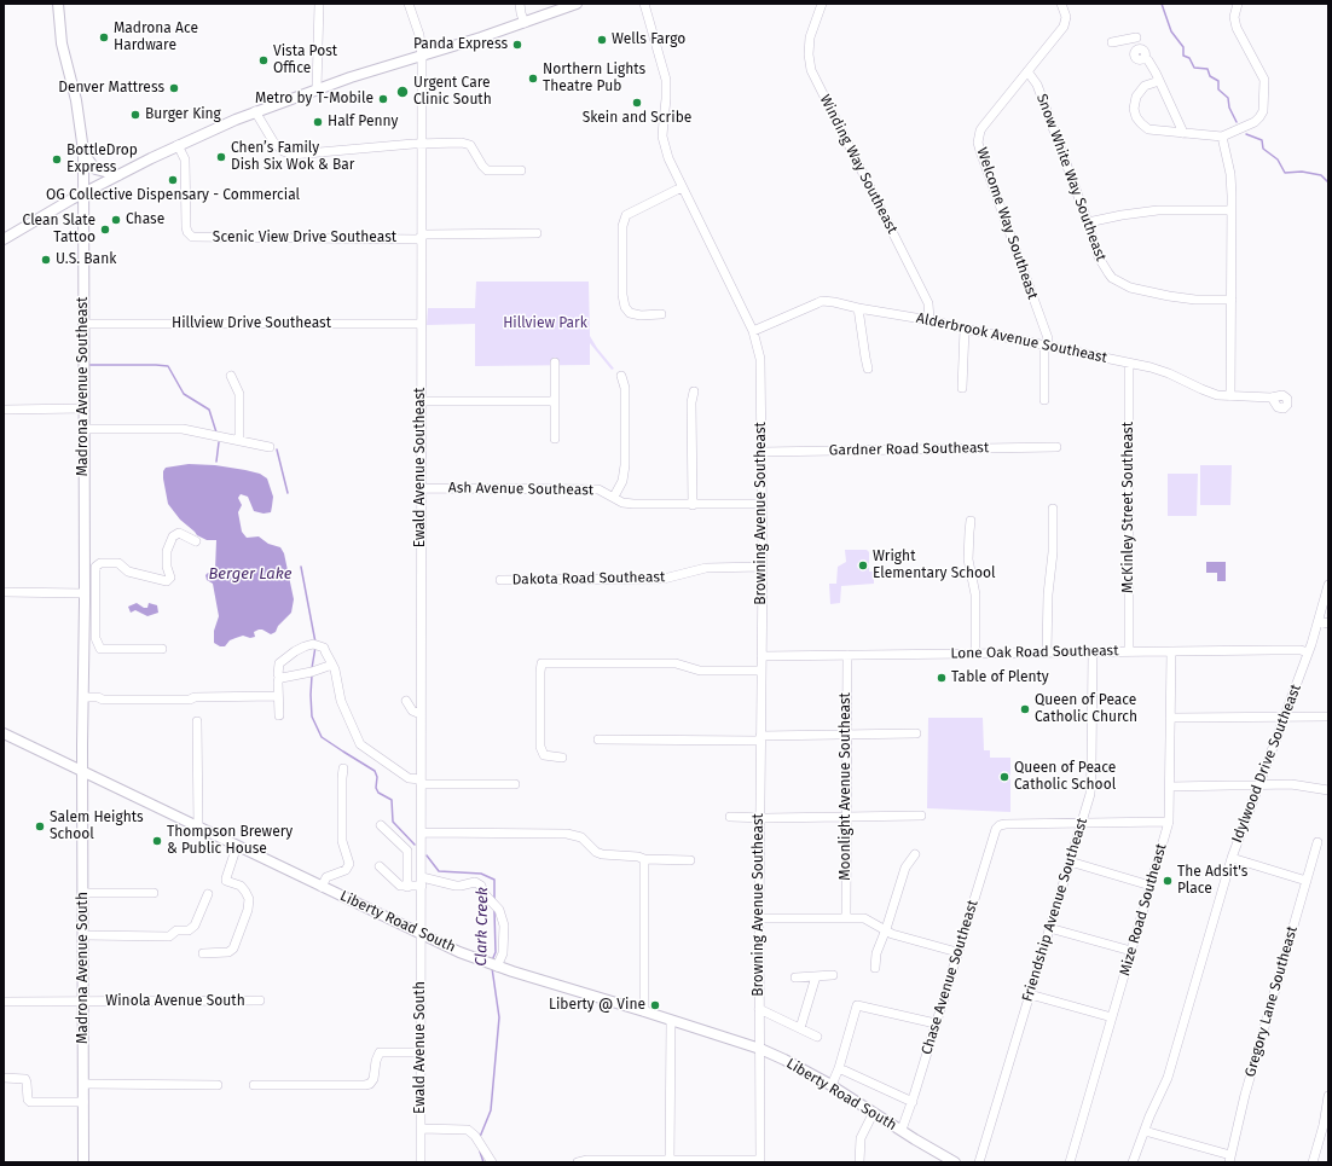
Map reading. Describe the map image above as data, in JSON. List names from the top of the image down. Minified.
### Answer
{"streets":{"main road":["Madrona Avenue Southeast","Liberty Road South","Madrona Avenue South"],"street":["Winding Way Southeast","Snow White Way Southeast","Welcome Way Southeast","Scenic View Drive Southeast","Hillview Drive Southeast","Alderbrook Avenue Southeast","Gardner Road Southeast","Ewald Avenue Southeast","Ash Avenue Southeast","McKinley Street Southeast","Browning Avenue Southeast","Dakota Road Southeast","Lone Oak Road Southeast","Idylwood Drive Southeast","Moonlight Avenue Southeast","Friendship Avenue Southeast","Mize Road Southeast","Chase Avenue Southeast","Winola Avenue South","Gregory Lane Southeast","Ewald Avenue South"]},"crossings":[["Winding Way Southeast","Alderbrook Avenue Southeast"],["Snow White Way Southeast","Welcome Way Southeast"],["Welcome Way Southeast","Alderbrook Avenue Southeast"],["Scenic View Drive Southeast","Ewald Avenue Southeast"],["Hillview Drive Southeast","Madrona Avenue Southeast"],["Hillview Drive Southeast","Ewald Avenue Southeast"],["Alderbrook Avenue Southeast","McKinley Street Southeast"],["Alderbrook Avenue Southeast","Browning Avenue Southeast"],["Madrona Avenue Southeast","Liberty Road South"],["Madrona Avenue Southeast","Madrona Avenue South"],["Gardner Road Southeast","Browning Avenue Southeast"],["Ewald Avenue Southeast","Ash Avenue Southeast"],["Ewald Avenue Southeast","Liberty Road South"],["Ewald Avenue Southeast","Ewald Avenue South"],["Ash Avenue Southeast","Browning Avenue Southeast"],["McKinley Street Southeast","Lone Oak Road Southeast"],["Browning Avenue Southeast","Dakota Road Southeast"],["Browning Avenue Southeast","Lone Oak Road Southeast"],["Browning Avenue Southeast","Liberty Road South"],["Lone Oak Road Southeast","Idylwood Drive Southeast"],["Lone Oak Road Southeast","Moonlight Avenue Southeast"],["Lone Oak Road Southeast","Friendship Avenue Southeast"],["Lone Oak Road Southeast","Mize Road Southeast"],["Friendship Avenue Southeast","Chase Avenue Southeast"],["Liberty Road South","Madrona Avenue South"],["Liberty Road South","Chase Avenue Southeast"],["Liberty Road South","Ewald Avenue South"],["Madrona Avenue South","Winola Avenue South"]],"water":["Berger Lake","Clark Creek"],"parks":["Hillview Park"],"places":["Madrona Ace Hardware","Wells Fargo","Panda Express","Vista Post Office","Northern Lights Theatre Pub","Denver Mattress","Urgent Care Clinic South","Metro by T-Mobile","Skein and Scribe","Burger King","Half Penny","Chen’s Family Dish Six Wok & Bar","BottleDrop Express","OG Collective Dispensary - Commercial","Chase","Clean Slate Tattoo","U.S. Bank","Wright Elementary School","Table of Plenty","Queen of Peace Catholic Church","Queen of Peace Catholic School","Salem Heights School","Thompson Brewery & Public House","The Adsit's Place","Liberty @ Vine"]}
